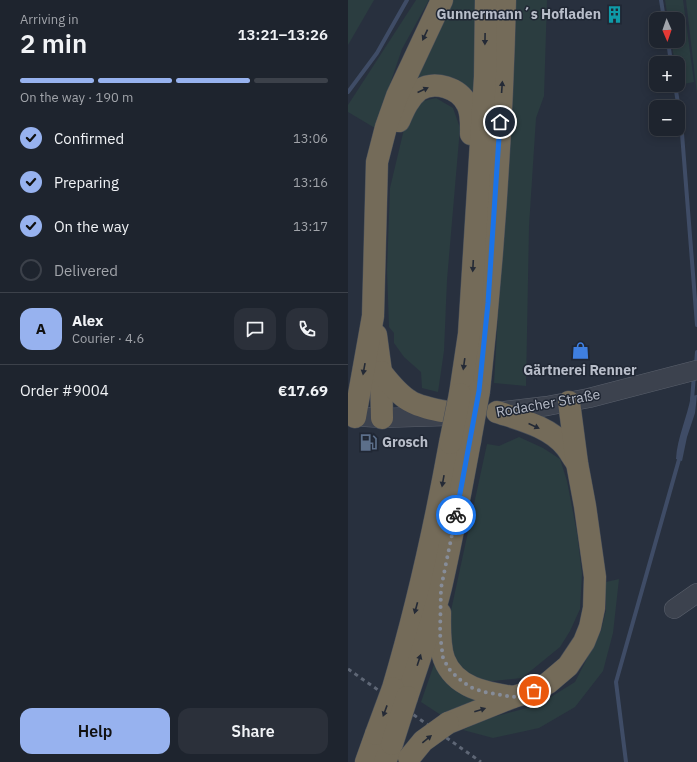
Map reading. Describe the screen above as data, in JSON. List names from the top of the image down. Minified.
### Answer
{"streets":{"street":["Rodacher Straße"]},"places":{"building":["Gunnermann´s Hofladen"],"shop":["Gärtnerei Renner"],"fuel station":["Grosch"]},"north":"bottom","page":{"heading":["2 min","Arriving in","13:21–13:26"],"panel":["Alex","Courier · 4.6","Order #9004","€17.69"],"map_buttons":["+","−"],"bar":"On the way · 190 m","list":[["Confirmed","13:06"],["Preparing","13:16"],["On the way","13:17"],"Delivered"],"round":"A","buttons":["Help","Share"]}}
